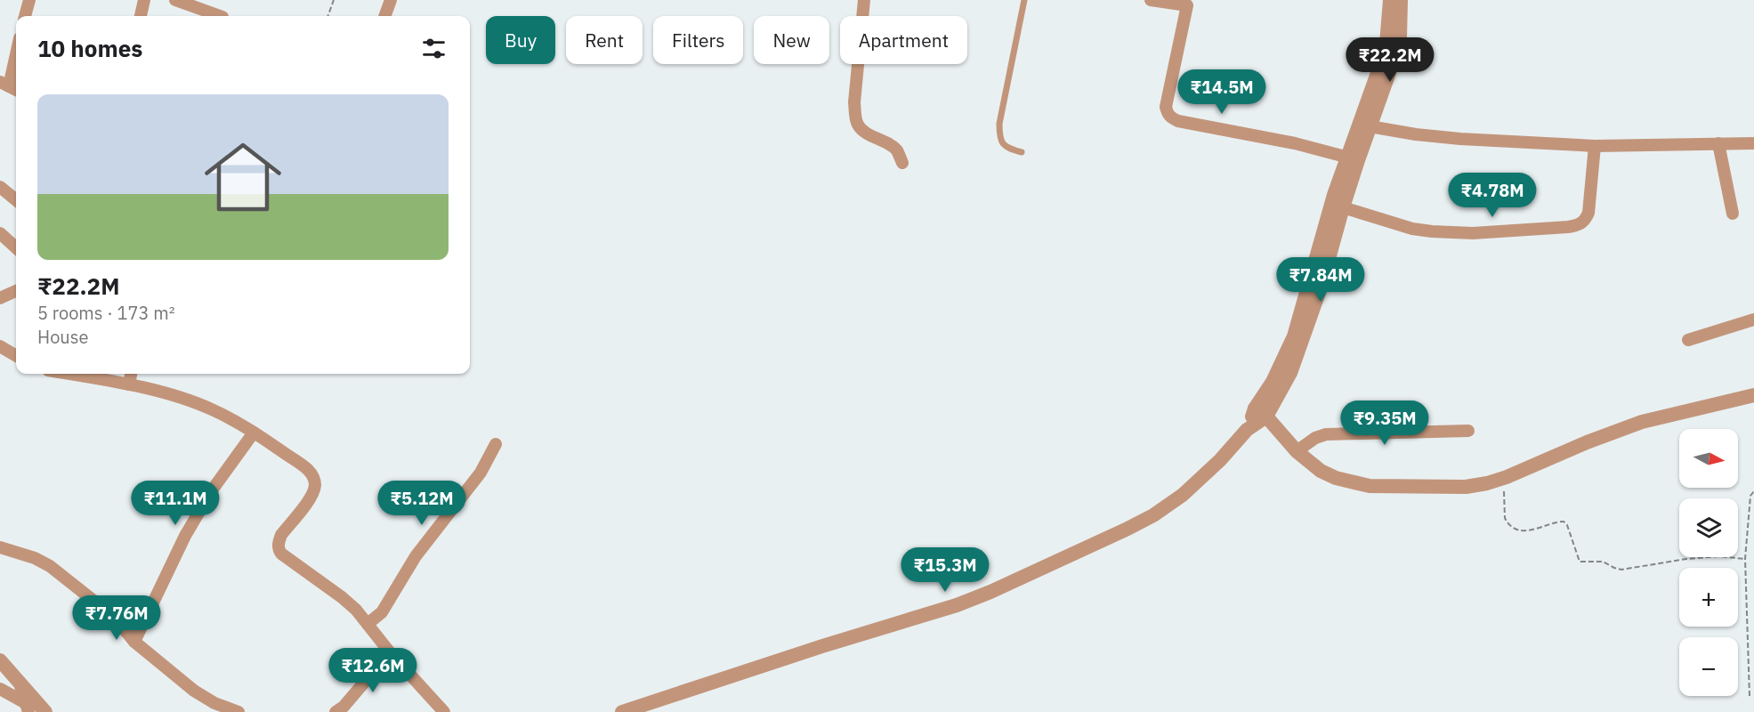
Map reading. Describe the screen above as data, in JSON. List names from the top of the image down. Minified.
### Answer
{"north":"right","page":{"chip":["Buy","Rent","Filters","New","Apartment"],"heading":"10 homes","price":["₹22.2M","₹14.5M","₹4.78M","₹7.84M","₹9.35M","₹11.1M","₹5.12M","₹15.3M","₹7.76M","₹12.6M"],"list":[{"name":"₹22.2M","note":"5 rooms · 173 m² · House"}],"map_buttons":["+","−"]}}
